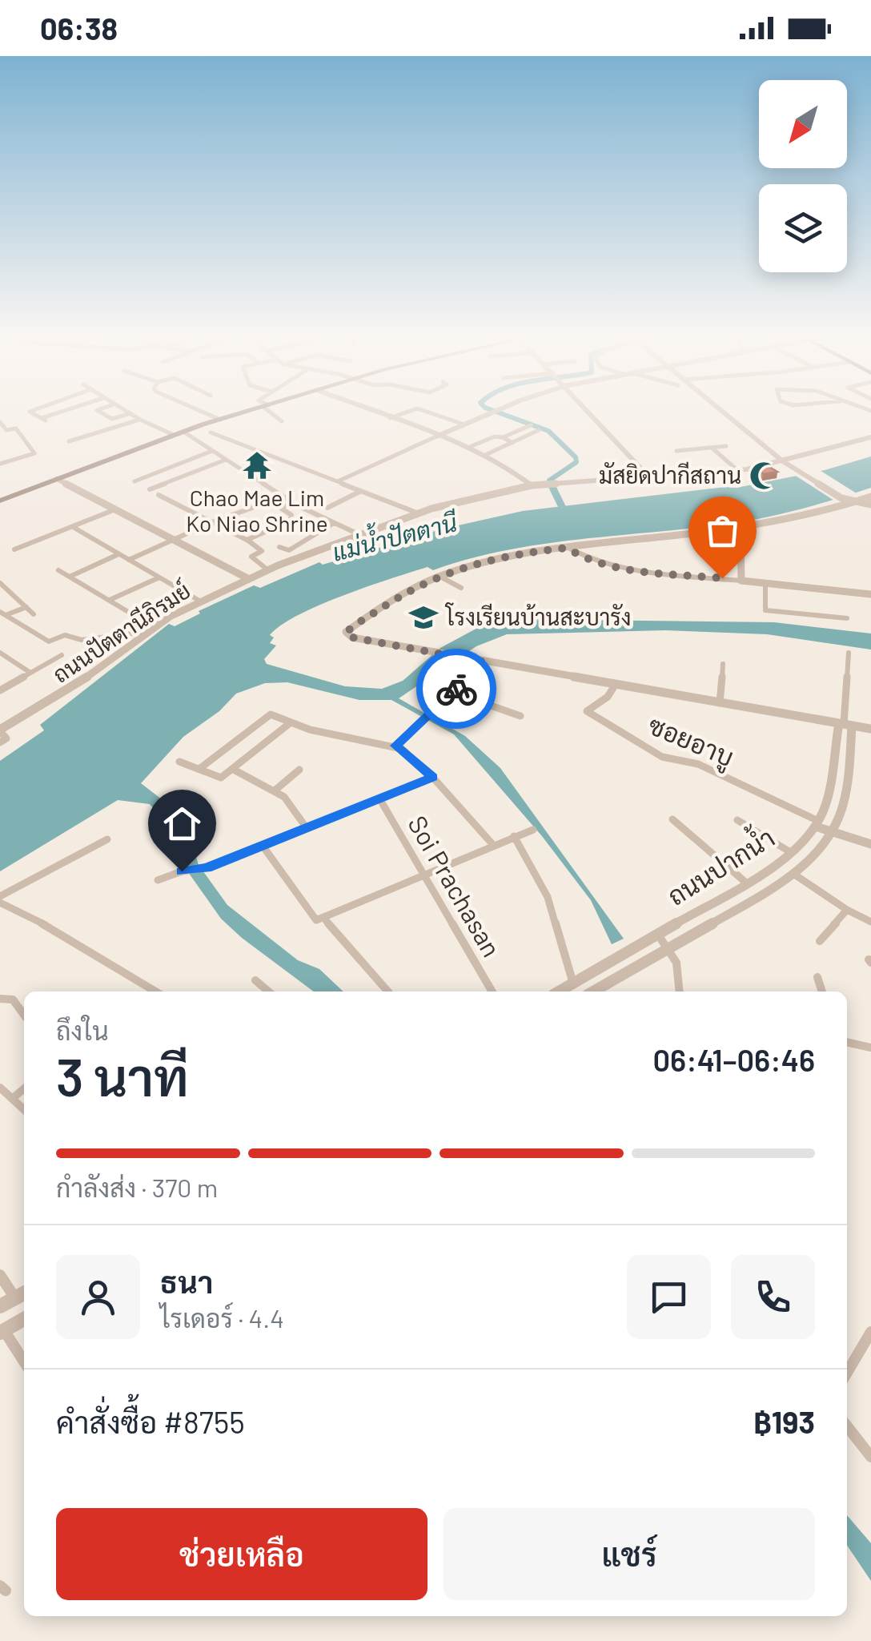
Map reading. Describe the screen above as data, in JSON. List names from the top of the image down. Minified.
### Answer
{"streets":{"street":["ถนนปัตตานีภิรมย์","ซอยอาบู","ถนนปากน้ำ","Soi Prachasan"]},"crossings":[["ซอยอาบู","ถนนปากน้ำ"]],"water":["แม่น้ำปัตตานี"],"places":{"temple":["Chao Mae Lim Ko Niao Shrine"],"mosque":["มัสยิดปากีสถาน"],"school or university":["โรงเรียนบ้านสะบารัง"]},"north":"bottom left","page":{"status":"06:38","heading":["3 นาที","ถึงใน","06:41–06:46"],"panel":["ธนา","ไรเดอร์ · 4.4","คำสั่งซื้อ #8755","฿193"],"bar":"กำลังส่ง · 370 m","buttons":["ช่วยเหลือ","แชร์"]}}
